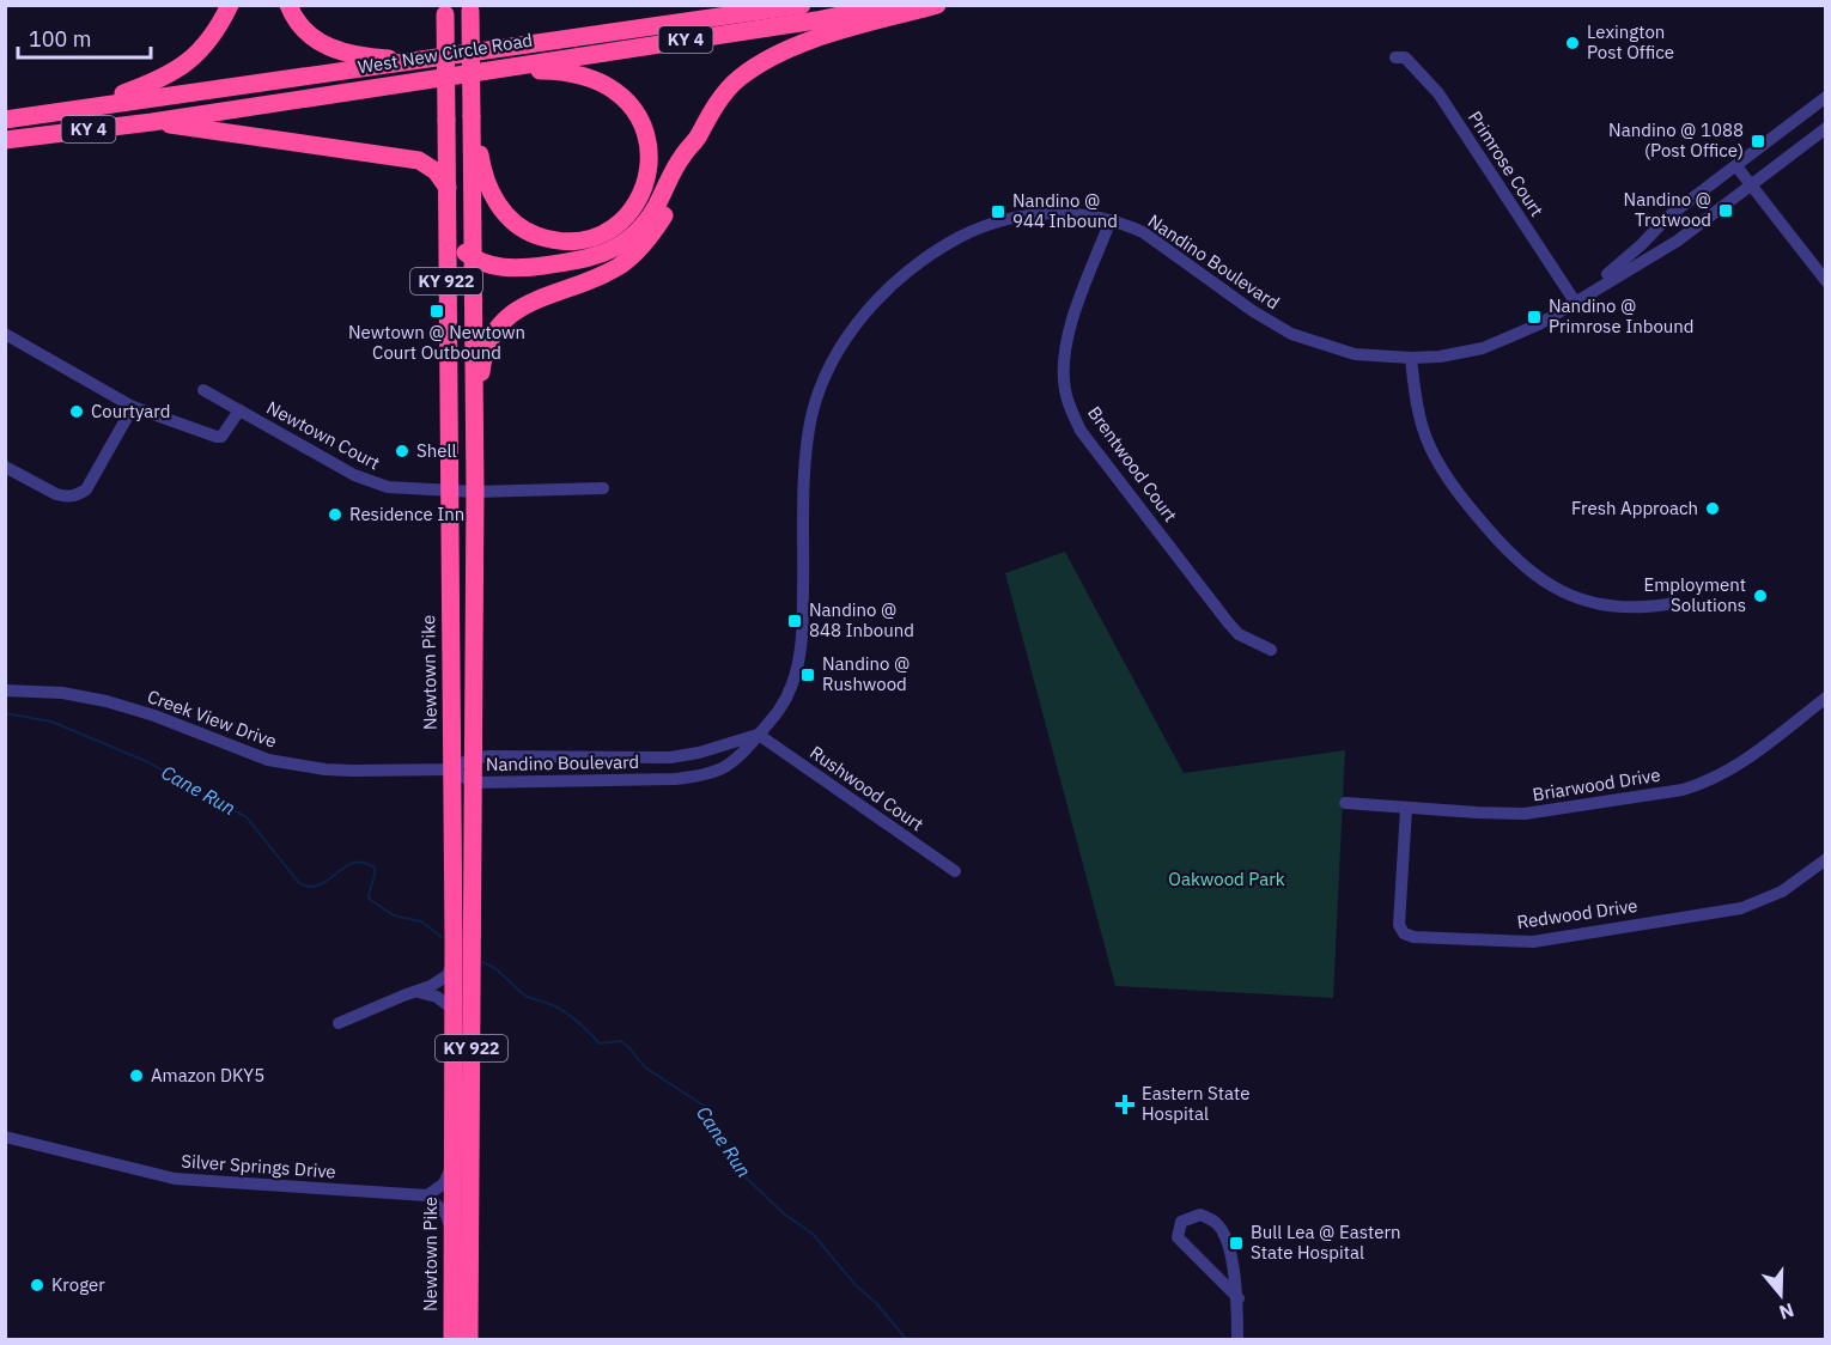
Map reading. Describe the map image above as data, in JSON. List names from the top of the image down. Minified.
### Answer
{"streets":{"highway":["KY 4","West New Circle Road","KY 922","Newtown Pike"],"street":["Primrose Court","Nandino Boulevard","Newtown Court","Brentwood Court","Creek View Drive","Briarwood Drive","Rushwood Court","Redwood Drive","Silver Springs Drive"]},"crossings":[["Primrose Court","Nandino Boulevard"],["Nandino Boulevard","KY 922"],["Nandino Boulevard","Brentwood Court"],["Nandino Boulevard","Newtown Pike"],["Nandino Boulevard","Creek View Drive"],["Nandino Boulevard","Rushwood Court"],["KY 922","Newtown Court"],["Newtown Court","Newtown Pike"],["Newtown Pike","Creek View Drive"],["Briarwood Drive","Redwood Drive"]],"water":["Cane Run"],"parks":["Oakwood Park"],"places":{"other":["Lexington Post Office","Courtyard","Shell","Fresh Approach","Residence Inn","Employment Solutions","Amazon DKY5","Kroger"],"transit":["Nandino @ 1088 (Post Office)","Nandino @ Trotwood","Nandino @ 944 Inbound","Newtown @ Newtown Court Outbound","Nandino @ Primrose Inbound","Nandino @ 848 Inbound","Nandino @ Rushwood","Bull Lea @ Eastern State Hospital"],"health":["Eastern State Hospital"]},"scale_bar":"100 m","north":"bottom"}
